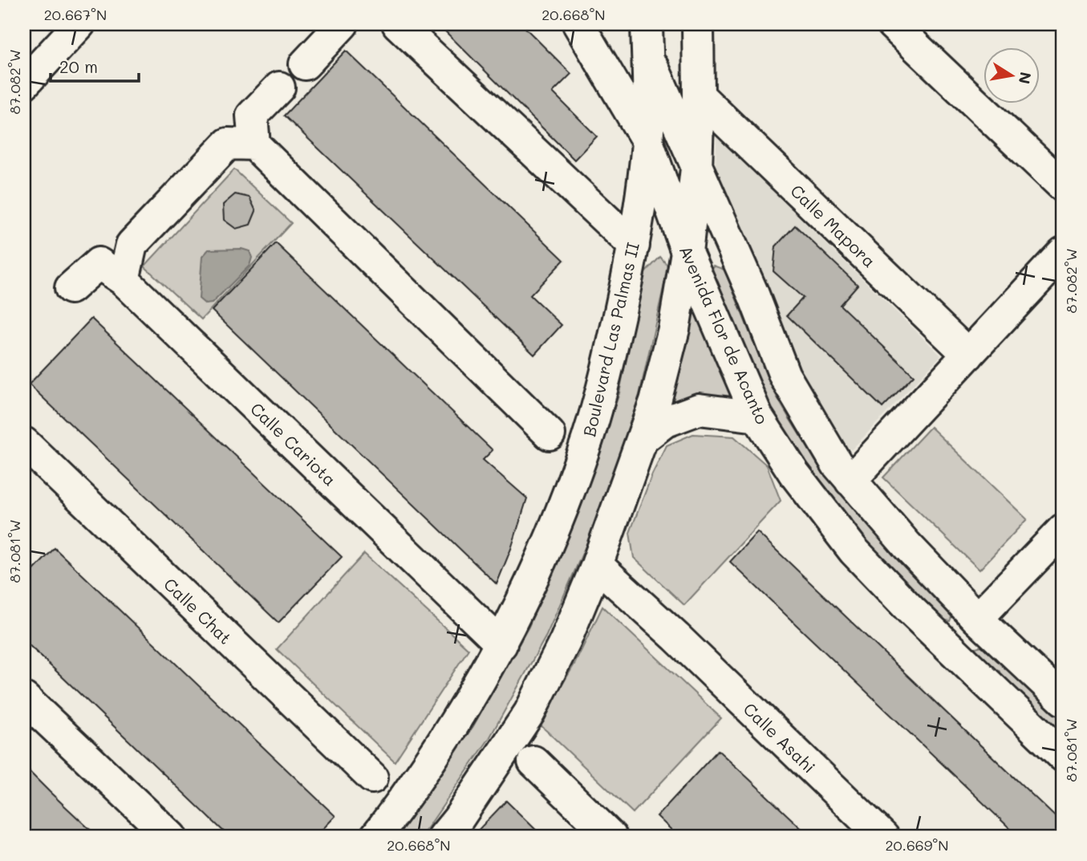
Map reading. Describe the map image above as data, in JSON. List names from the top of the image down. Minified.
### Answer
{"streets":{"street":["Calle Mapora","Avenida Flor de Acanto","Boulevard Las Palmas II","Calle Cariota","Calle Chat","Calle Asahi"]},"crossings":[["Avenida Flor de Acanto","Boulevard Las Palmas II"],["Boulevard Las Palmas II","Calle Cariota"]],"scale_bar":"20 m","north":"right","coordinates":["20.667°N","20.668°N","87.082°W","87.081°W","20.669°N"]}
